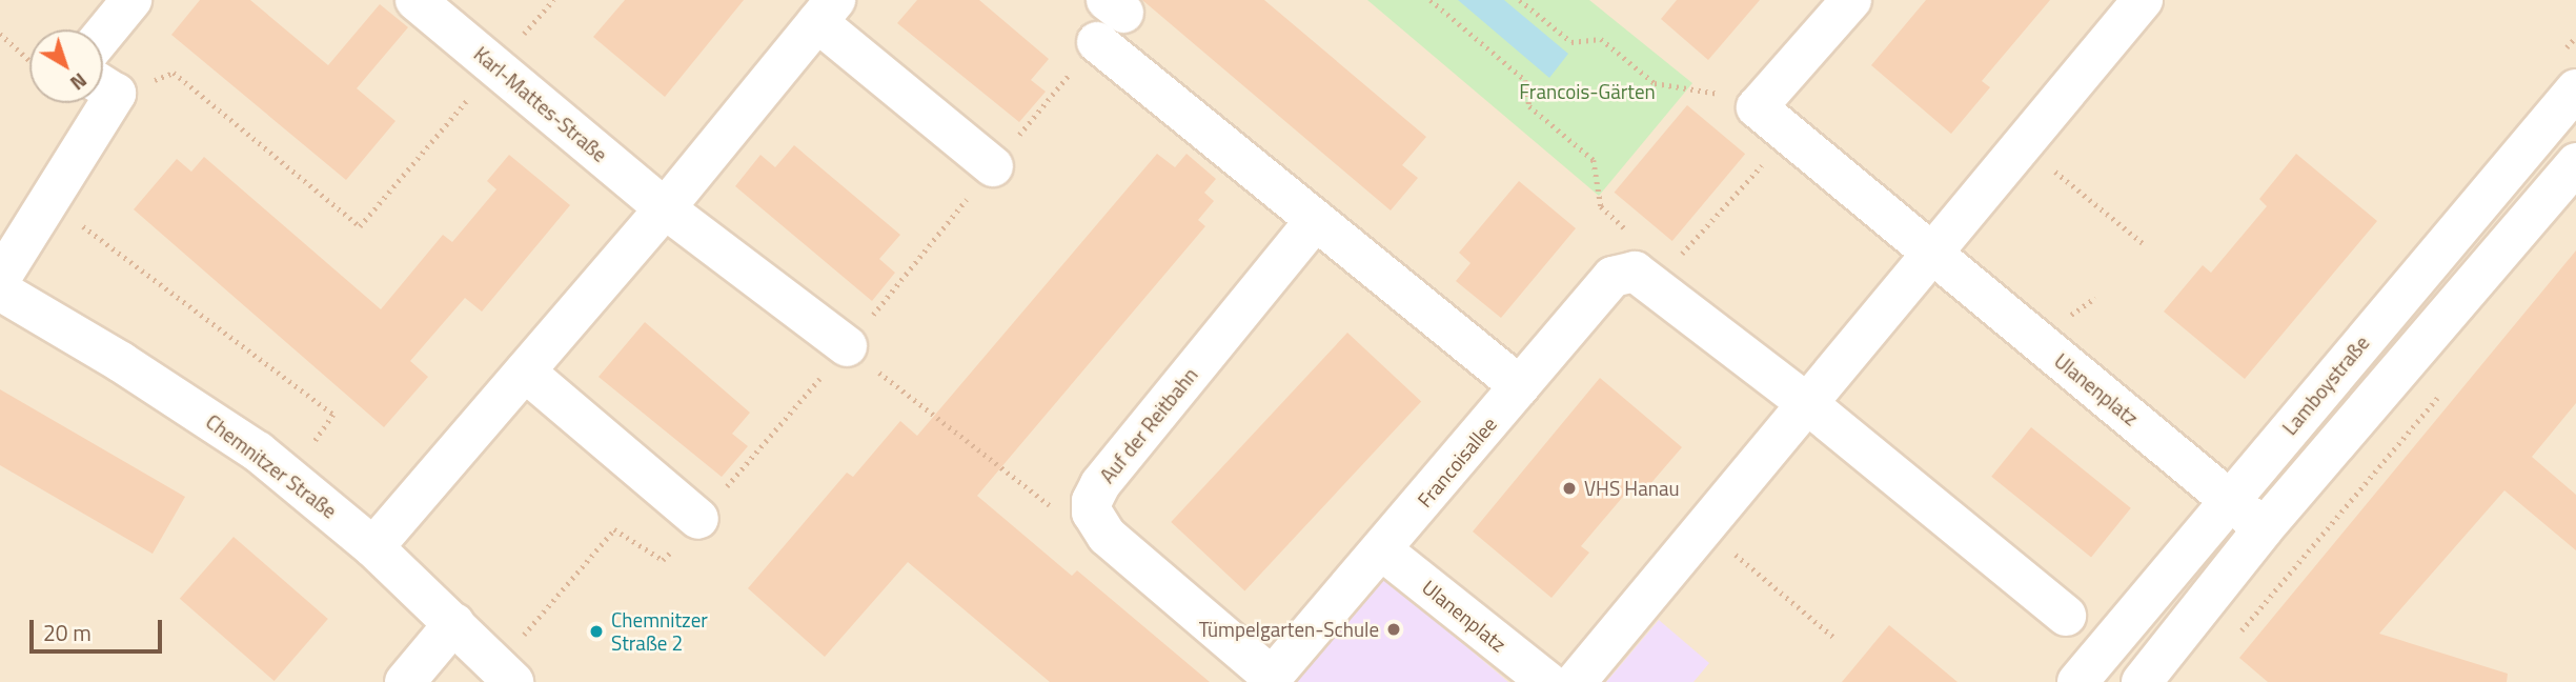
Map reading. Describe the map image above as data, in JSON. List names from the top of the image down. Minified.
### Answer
{"streets":{"street":["Karl-Mattes-Straße","Lamboystraße","Ulanenplatz","Auf der Reitbahn","Francoisallee","Chemnitzer Straße"]},"crossings":[["Lamboystraße","Ulanenplatz"],["Ulanenplatz","Francoisallee"]],"parks":["Francois-Gärten"],"places":["VHS Hanau","Tümpelgarten-Schule","Chemnitzer Straße 2"],"scale_bar":"20 m","north":"bottom right"}
